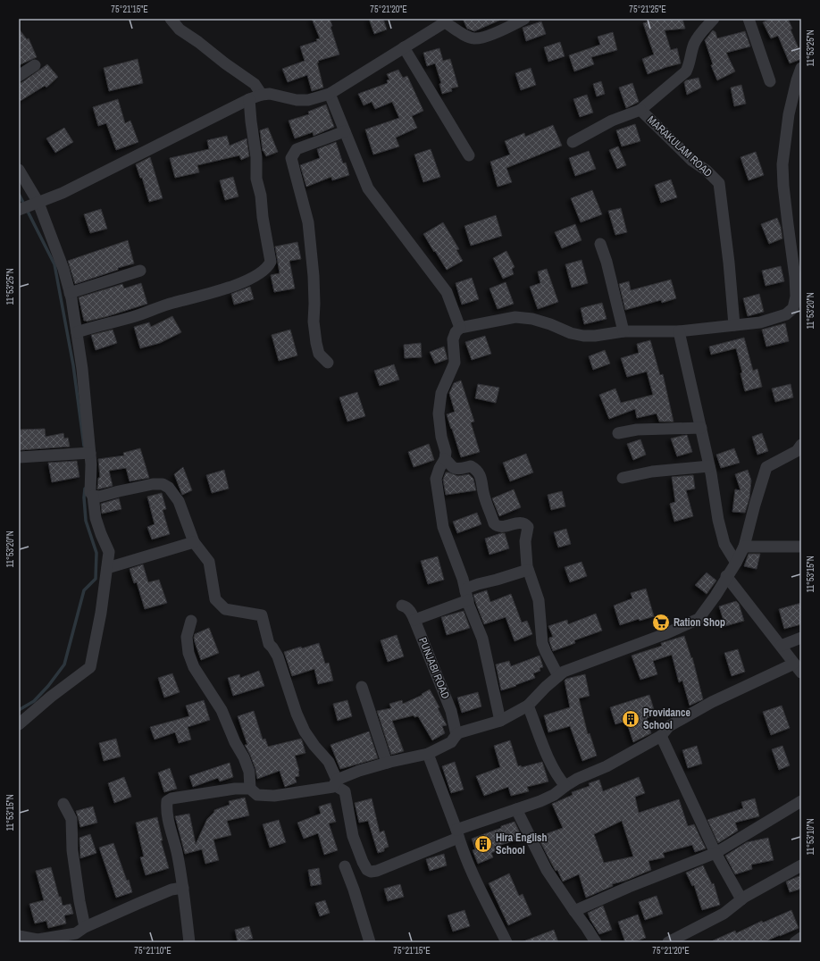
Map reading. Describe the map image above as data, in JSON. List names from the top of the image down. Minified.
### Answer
{"streets":{"street":["MARAKULAM ROAD","PUNJABI ROAD"]},"places":{"supermarket":["Ration Shop"],"building":["Providance School","Hira English School"]},"coordinates":["75°21'15\"E","75°21'20\"E","75°21'25\"E","11°53'25\"N","11°53'20\"N","11°53'15\"N","11°53'10\"N","75°21'10\"E"]}
